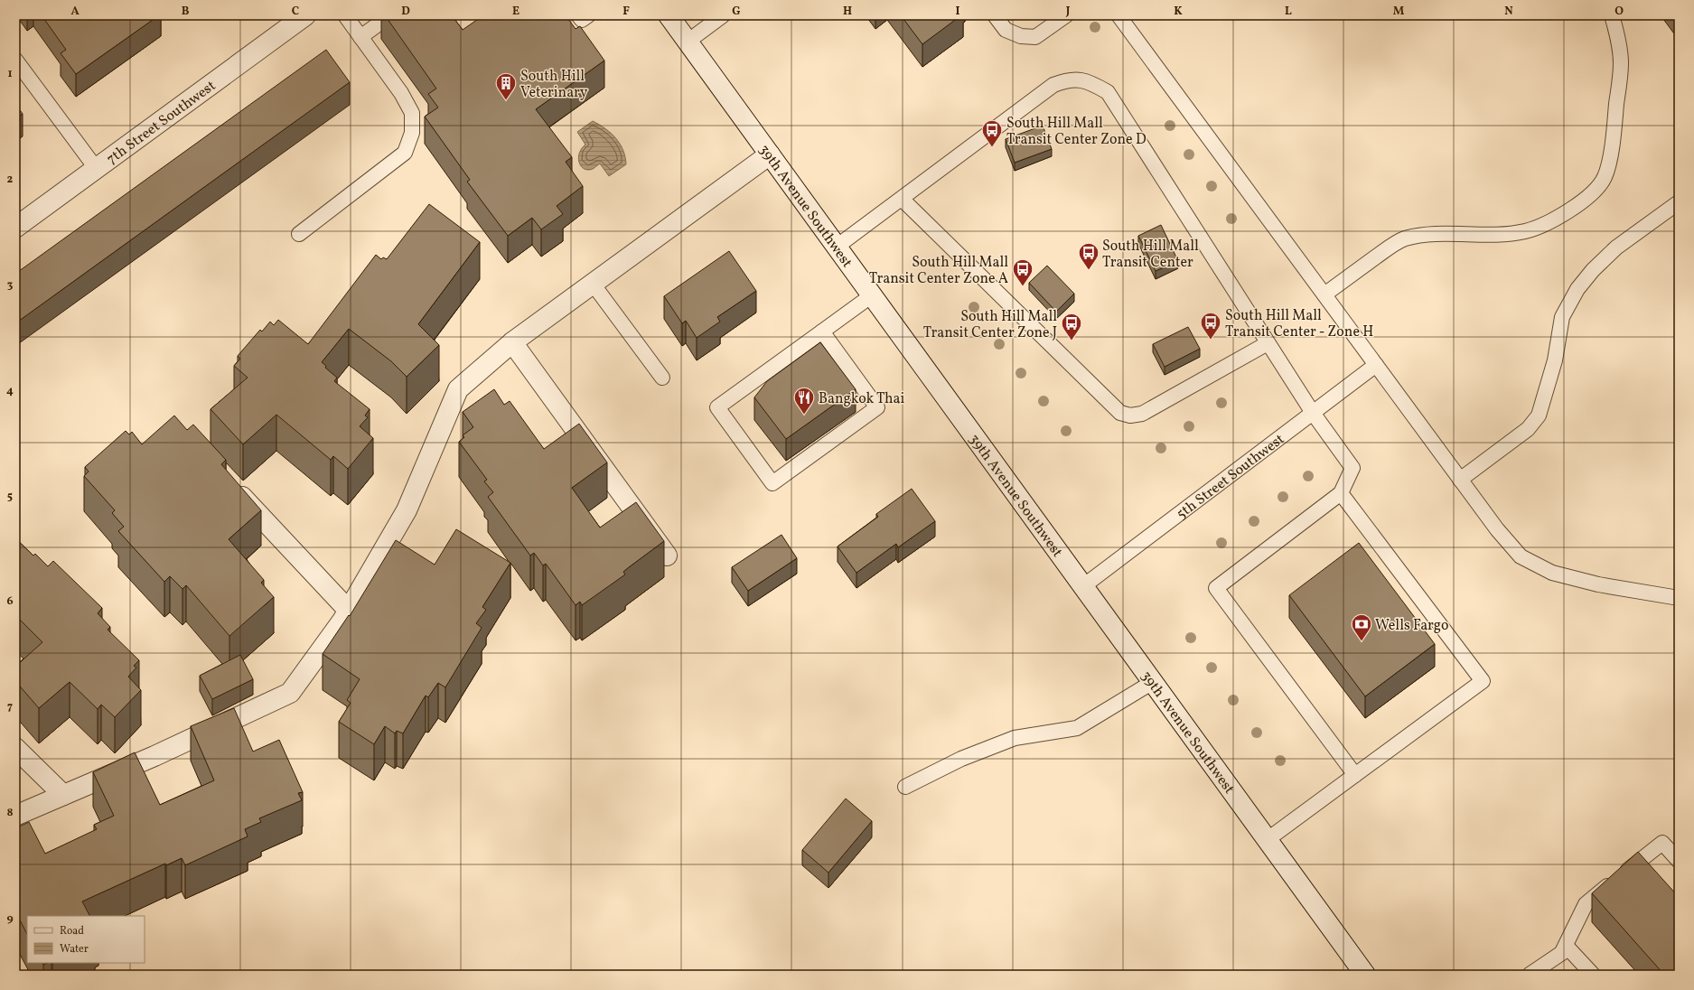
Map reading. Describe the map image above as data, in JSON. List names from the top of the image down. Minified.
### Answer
{"streets":{"street":["7th Street Southwest","39th Avenue Southwest"],"lane":["5th Street Southwest"]},"crossings":[["39th Avenue Southwest","5th Street Southwest"]],"places":{"building":["South Hill Veterinary"],"bus stop":["South Hill Mall Transit Center Zone D","South Hill Mall Transit Center","South Hill Mall Transit Center Zone A","South Hill Mall Transit Center - Zone H","South Hill Mall Transit Center Zone J"],"restaurant":["Bangkok Thai"],"bank":["Wells Fargo"]},"legend":["Road","Water"],"grid":{"columns":["A","B","C","D","E","F","G","H","I","J","K","L","M","N","O"],"rows":["1","2","3","4","5","6","7","8","9"]}}
